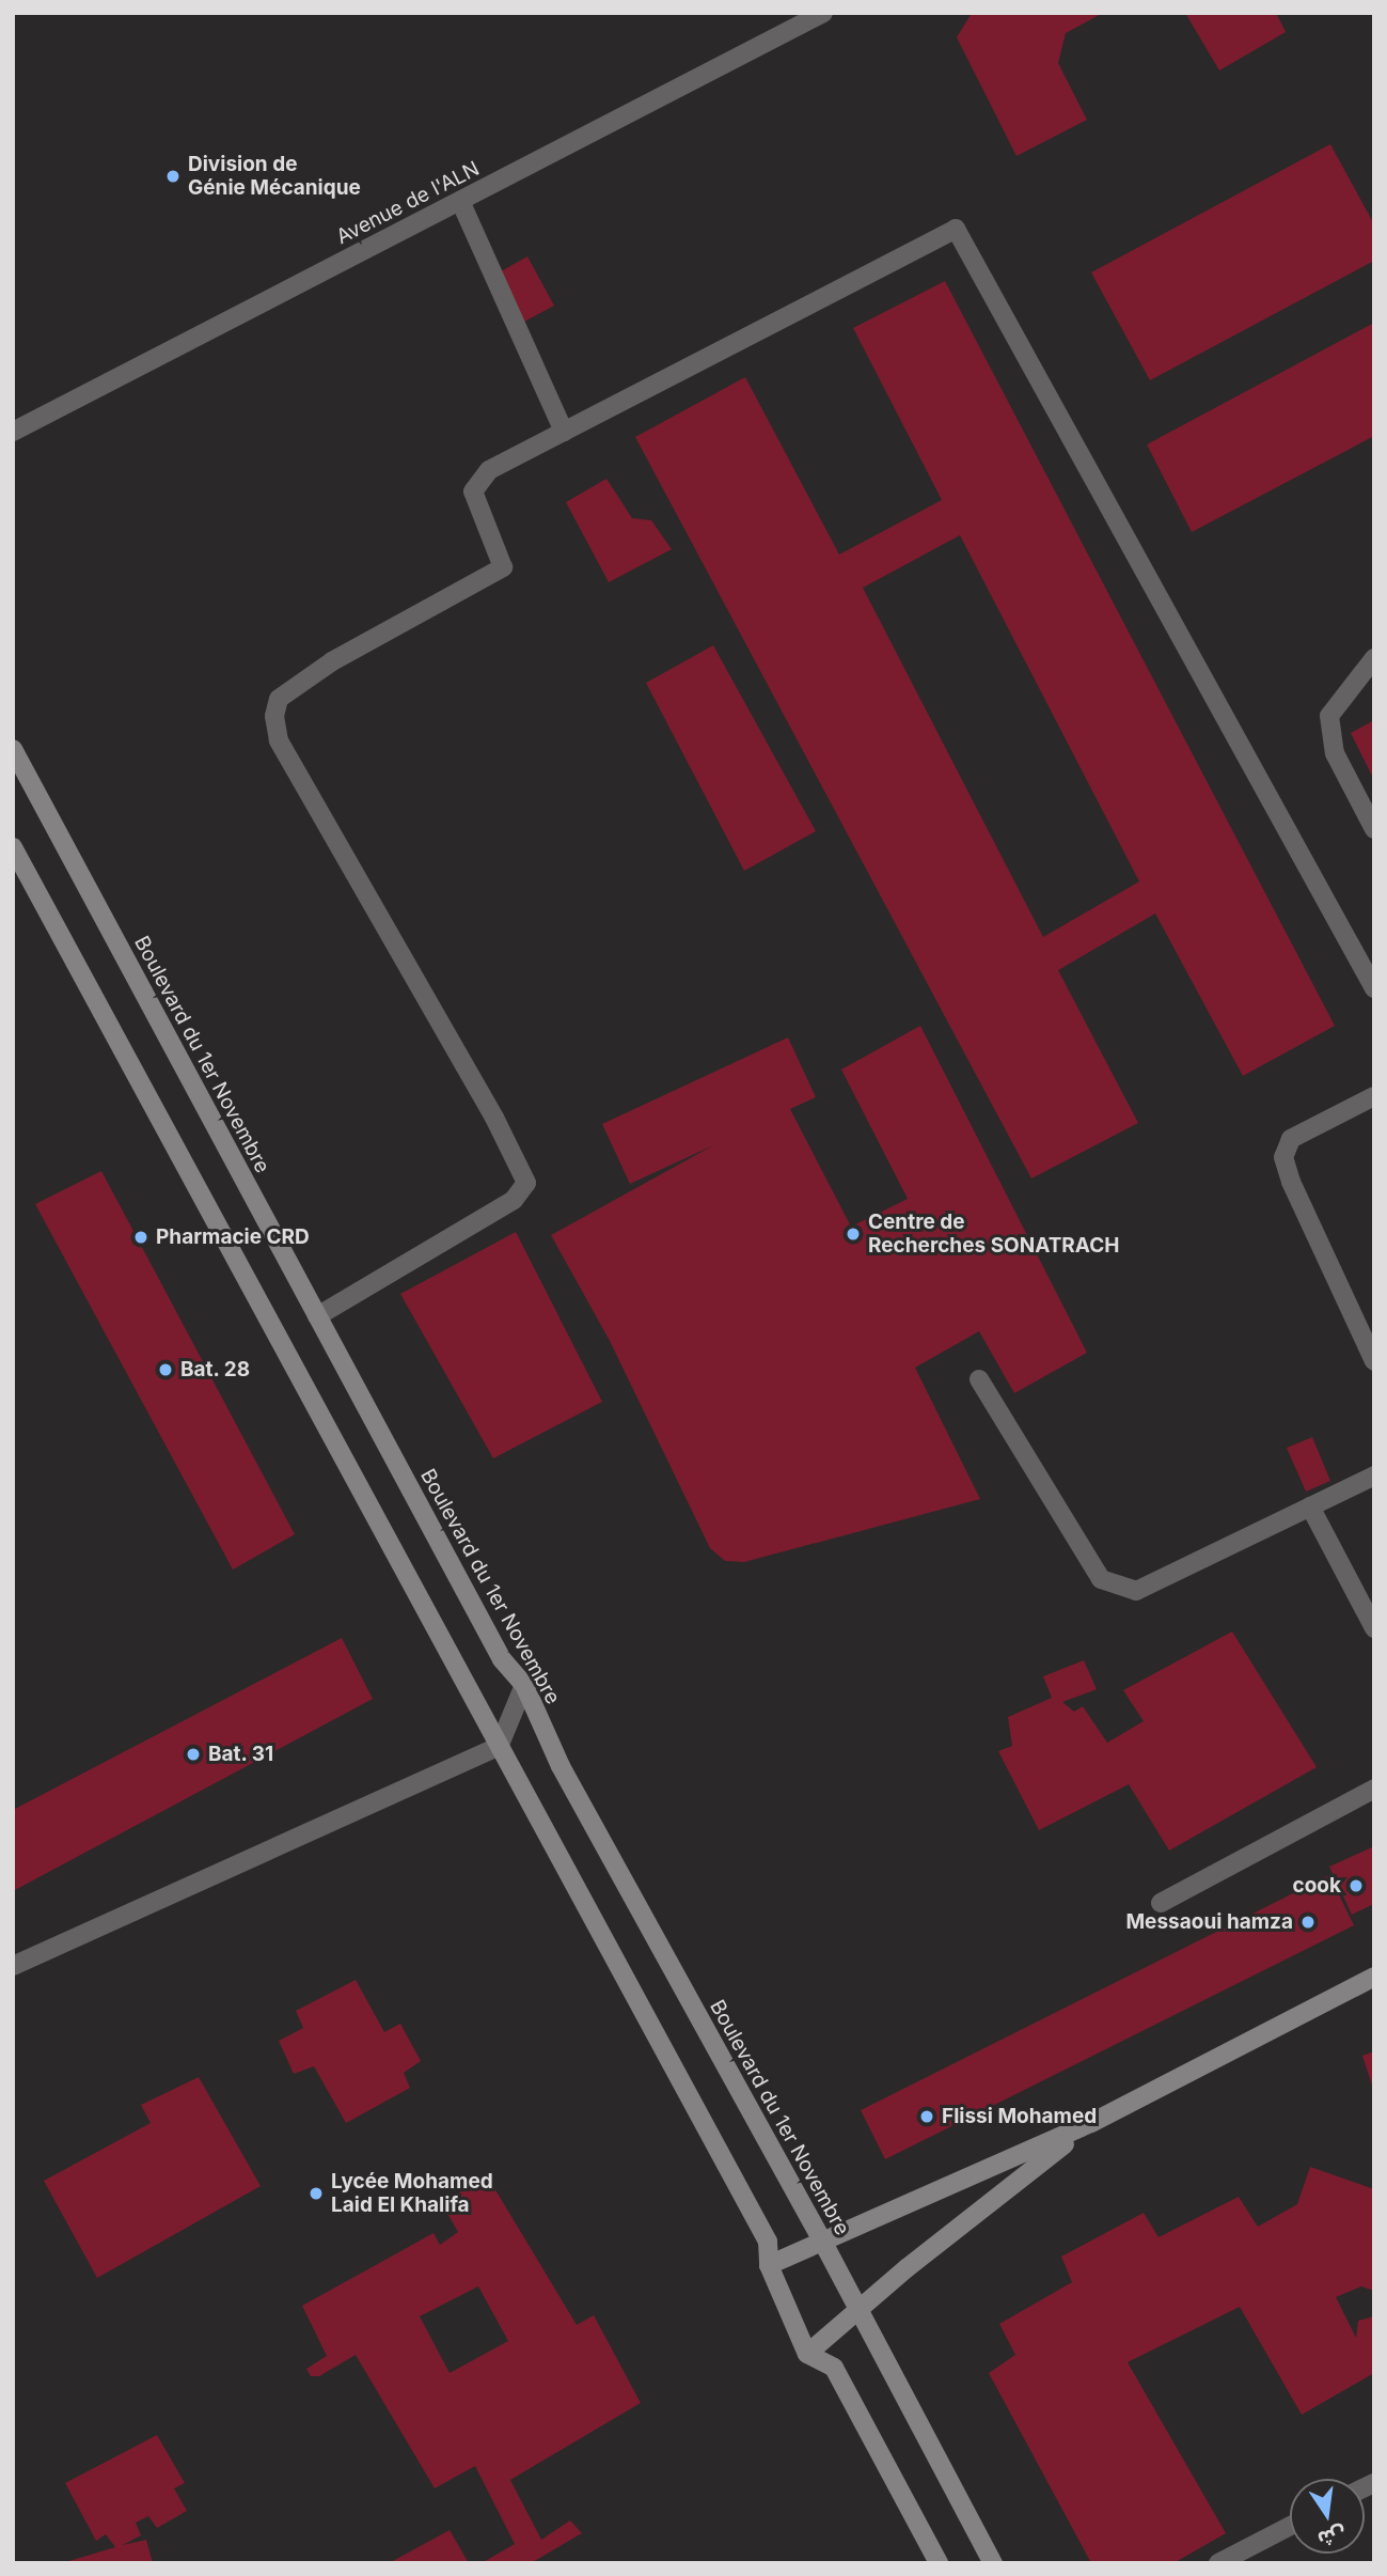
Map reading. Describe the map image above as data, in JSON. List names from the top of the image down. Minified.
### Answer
{"streets":{"main road":["Boulevard du 1er Novembre"],"street":["Avenue de l'ALN"]},"places":["Division de Génie Mécanique","Centre de Recherches SONATRACH","Pharmacie CRD","Bat. 28","Bat. 31","cook","Messaoui hamza","Flissi Mohamed","Lycée Mohamed Laid El Khalifa"],"north":"bottom"}
